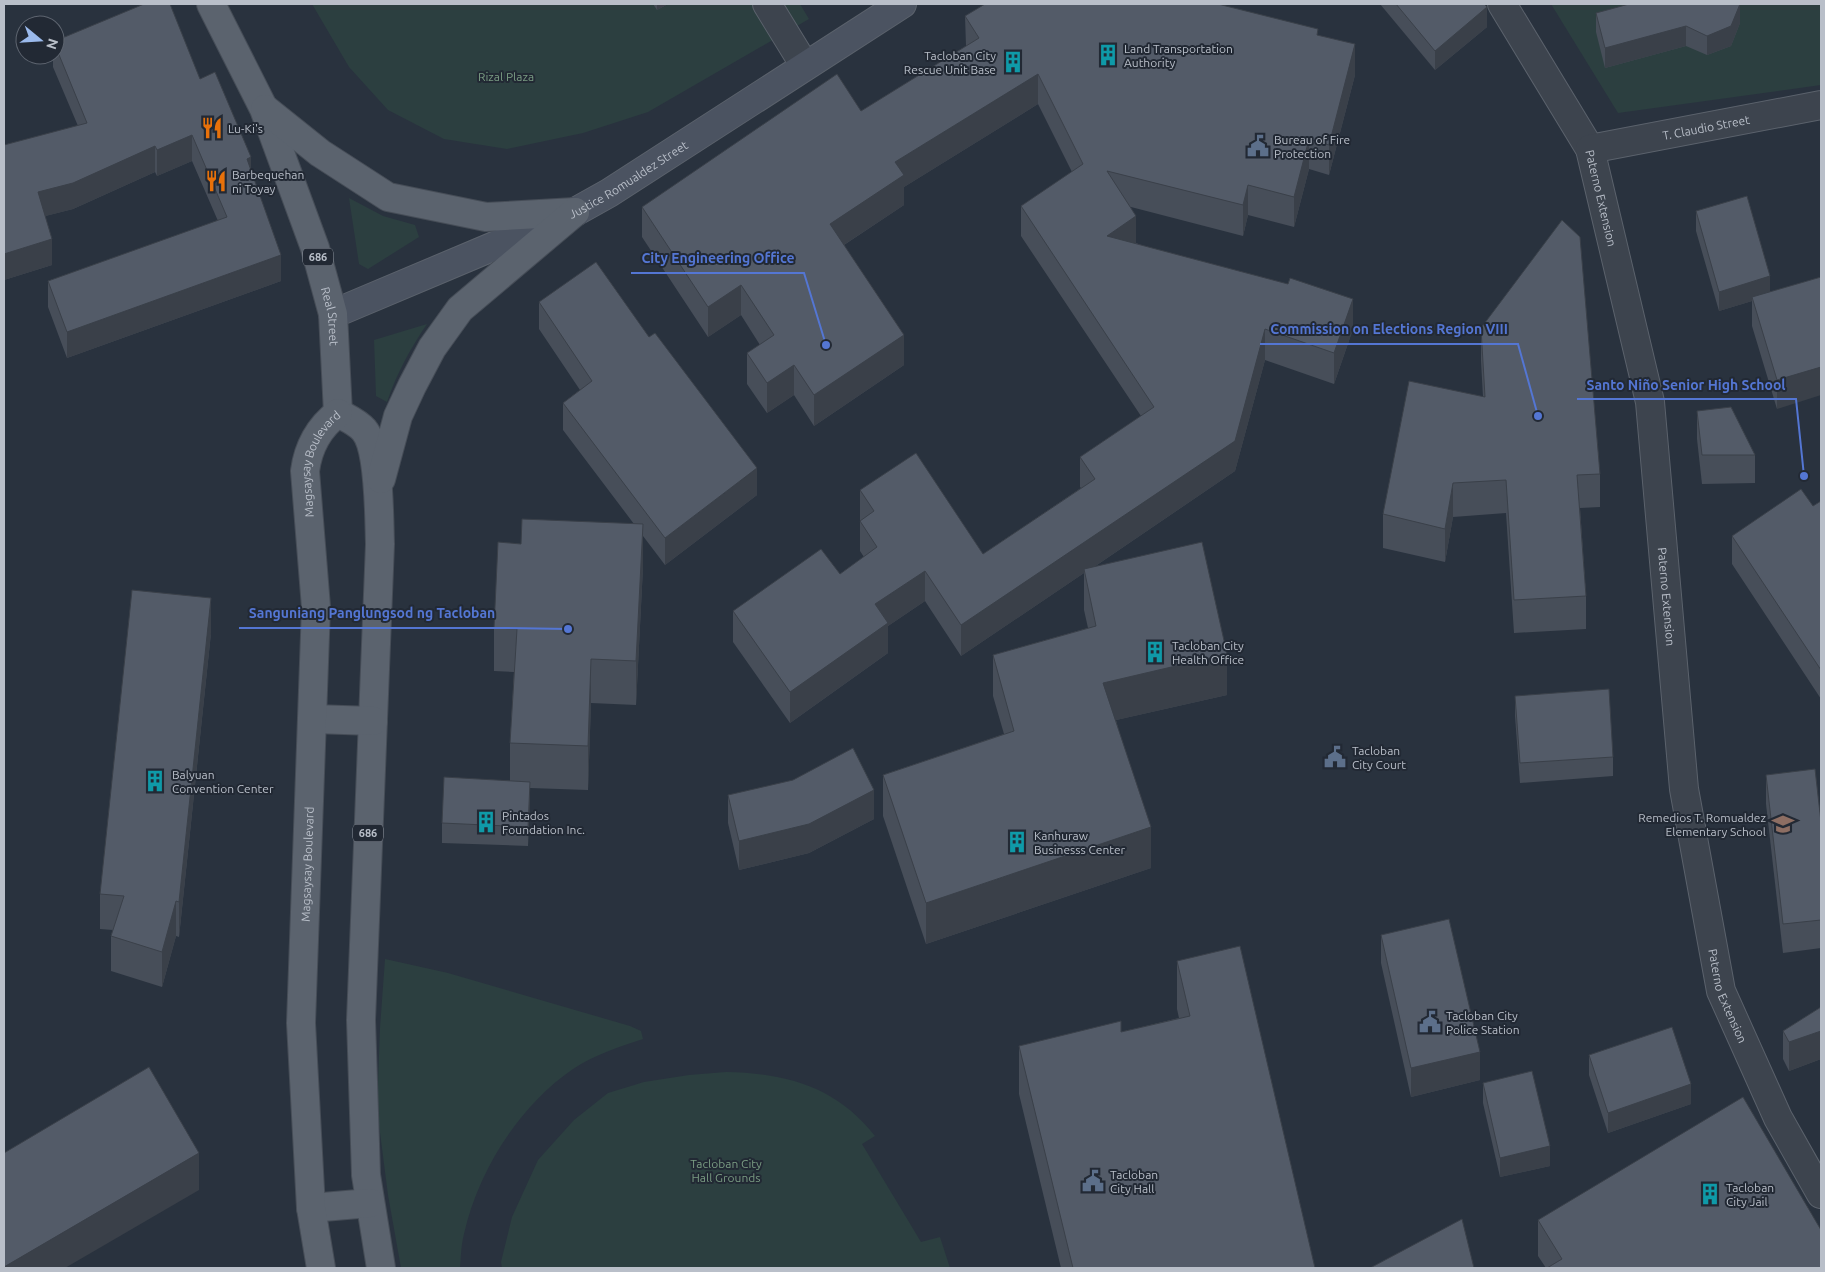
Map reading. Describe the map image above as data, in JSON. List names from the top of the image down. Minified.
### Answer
{"streets":{"main road":["Justice Romualdez Street","686","Real Street","Magsaysay Boulevard"],"street":["T. Claudio Street","Paterno Extension"]},"crossings":[["T. Claudio Street","Paterno Extension"],["Justice Romualdez Street","Real Street"],["Real Street","Magsaysay Boulevard"]],"parks":["Rizal Plaza","Tacloban City Hall Grounds"],"places":{"building":["Land Transportation Authority","Tacloban City Rescue Unit Base","Tacloban City Health Office","Balyuan Convention Center","Pintados Foundation Inc.","Kanhuraw Businesss Center","Tacloban City Jail"],"restaurant":["Lu-Ki's","Barbequehan ni Toyay"],"public building":["Bureau of Fire Protection","Tacloban City Court","Tacloban City Police Station","Tacloban City Hall"],"other":["City Engineering Office","Commission on Elections Region VIII","Santo Niño Senior High School","Sanguniang Panglungsod ng Tacloban"],"school or university":["Remedios T. Romualdez Elementary School"]},"north":"right"}
